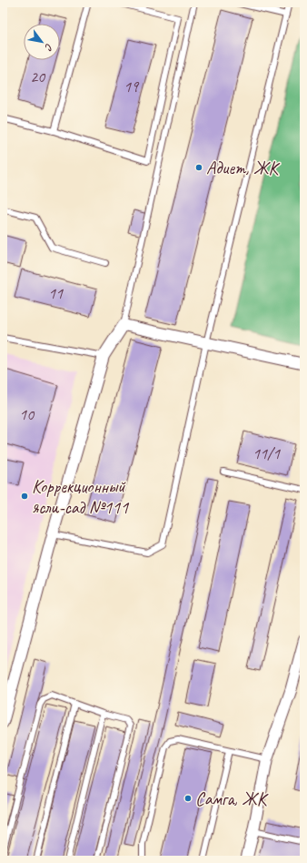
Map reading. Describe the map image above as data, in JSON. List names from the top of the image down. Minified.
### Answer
{"places":["Адиет, ЖК","Коррекционный ясли-сад №111","Самга, ЖК"],"house_numbers":["20","19","11","10","11/1"],"north":"bottom right"}
